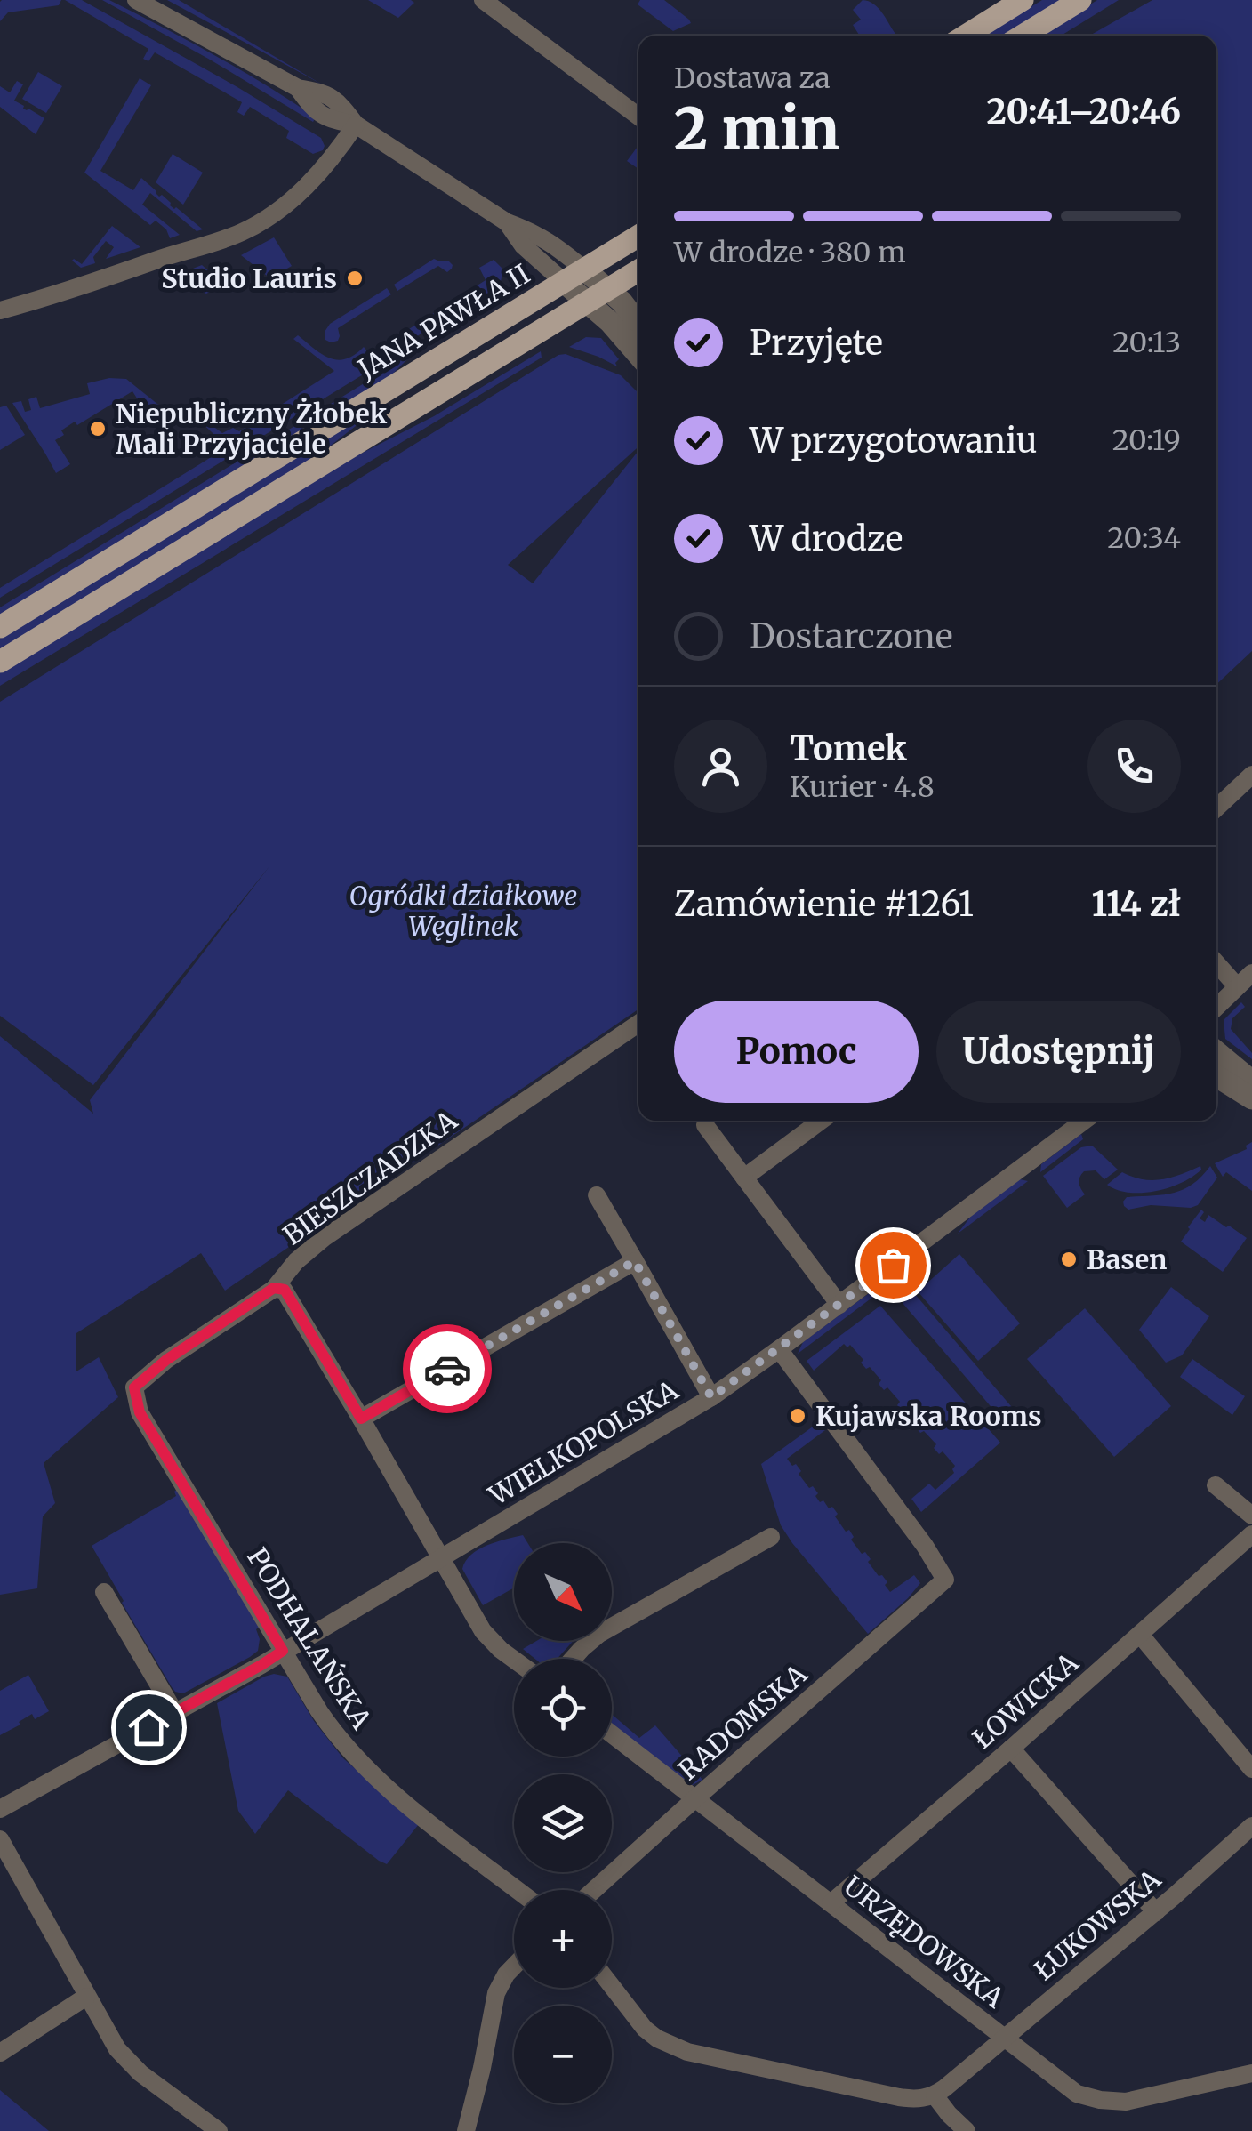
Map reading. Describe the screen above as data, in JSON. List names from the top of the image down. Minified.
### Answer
{"streets":{"main road":["JANA PAWŁA II"],"street":["BIESZCZADZKA","WIELKOPOLSKA","PODHALAŃSKA","ŁOWICKA","RADOMSKA","ŁUKOWSKA","URZĘDOWSKA"]},"crossings":[["BIESZCZADZKA","PODHALAŃSKA"],["WIELKOPOLSKA","PODHALAŃSKA"],["WIELKOPOLSKA","RADOMSKA"],["ŁOWICKA","URZĘDOWSKA"],["RADOMSKA","URZĘDOWSKA"],["ŁUKOWSKA","URZĘDOWSKA"]],"parks":["Ogródki działkowe Węglinek"],"places":["Studio Lauris","Niepubliczny Żłobek Mali Przyjaciele","Basen","Kujawska Rooms"],"north":"bottom right","page":{"heading":["2 min","Dostawa za","20:41–20:46"],"panel":["Tomek","Kurier · 4.8","Zamówienie #1261","114 zł"],"bar":"W drodze · 380 m","list":[["Przyjęte","20:13"],["W przygotowaniu","20:19"],["W drodze","20:34"],"Dostarczone"],"buttons":["Pomoc","Udostępnij"],"map_buttons":["+","−"]}}
